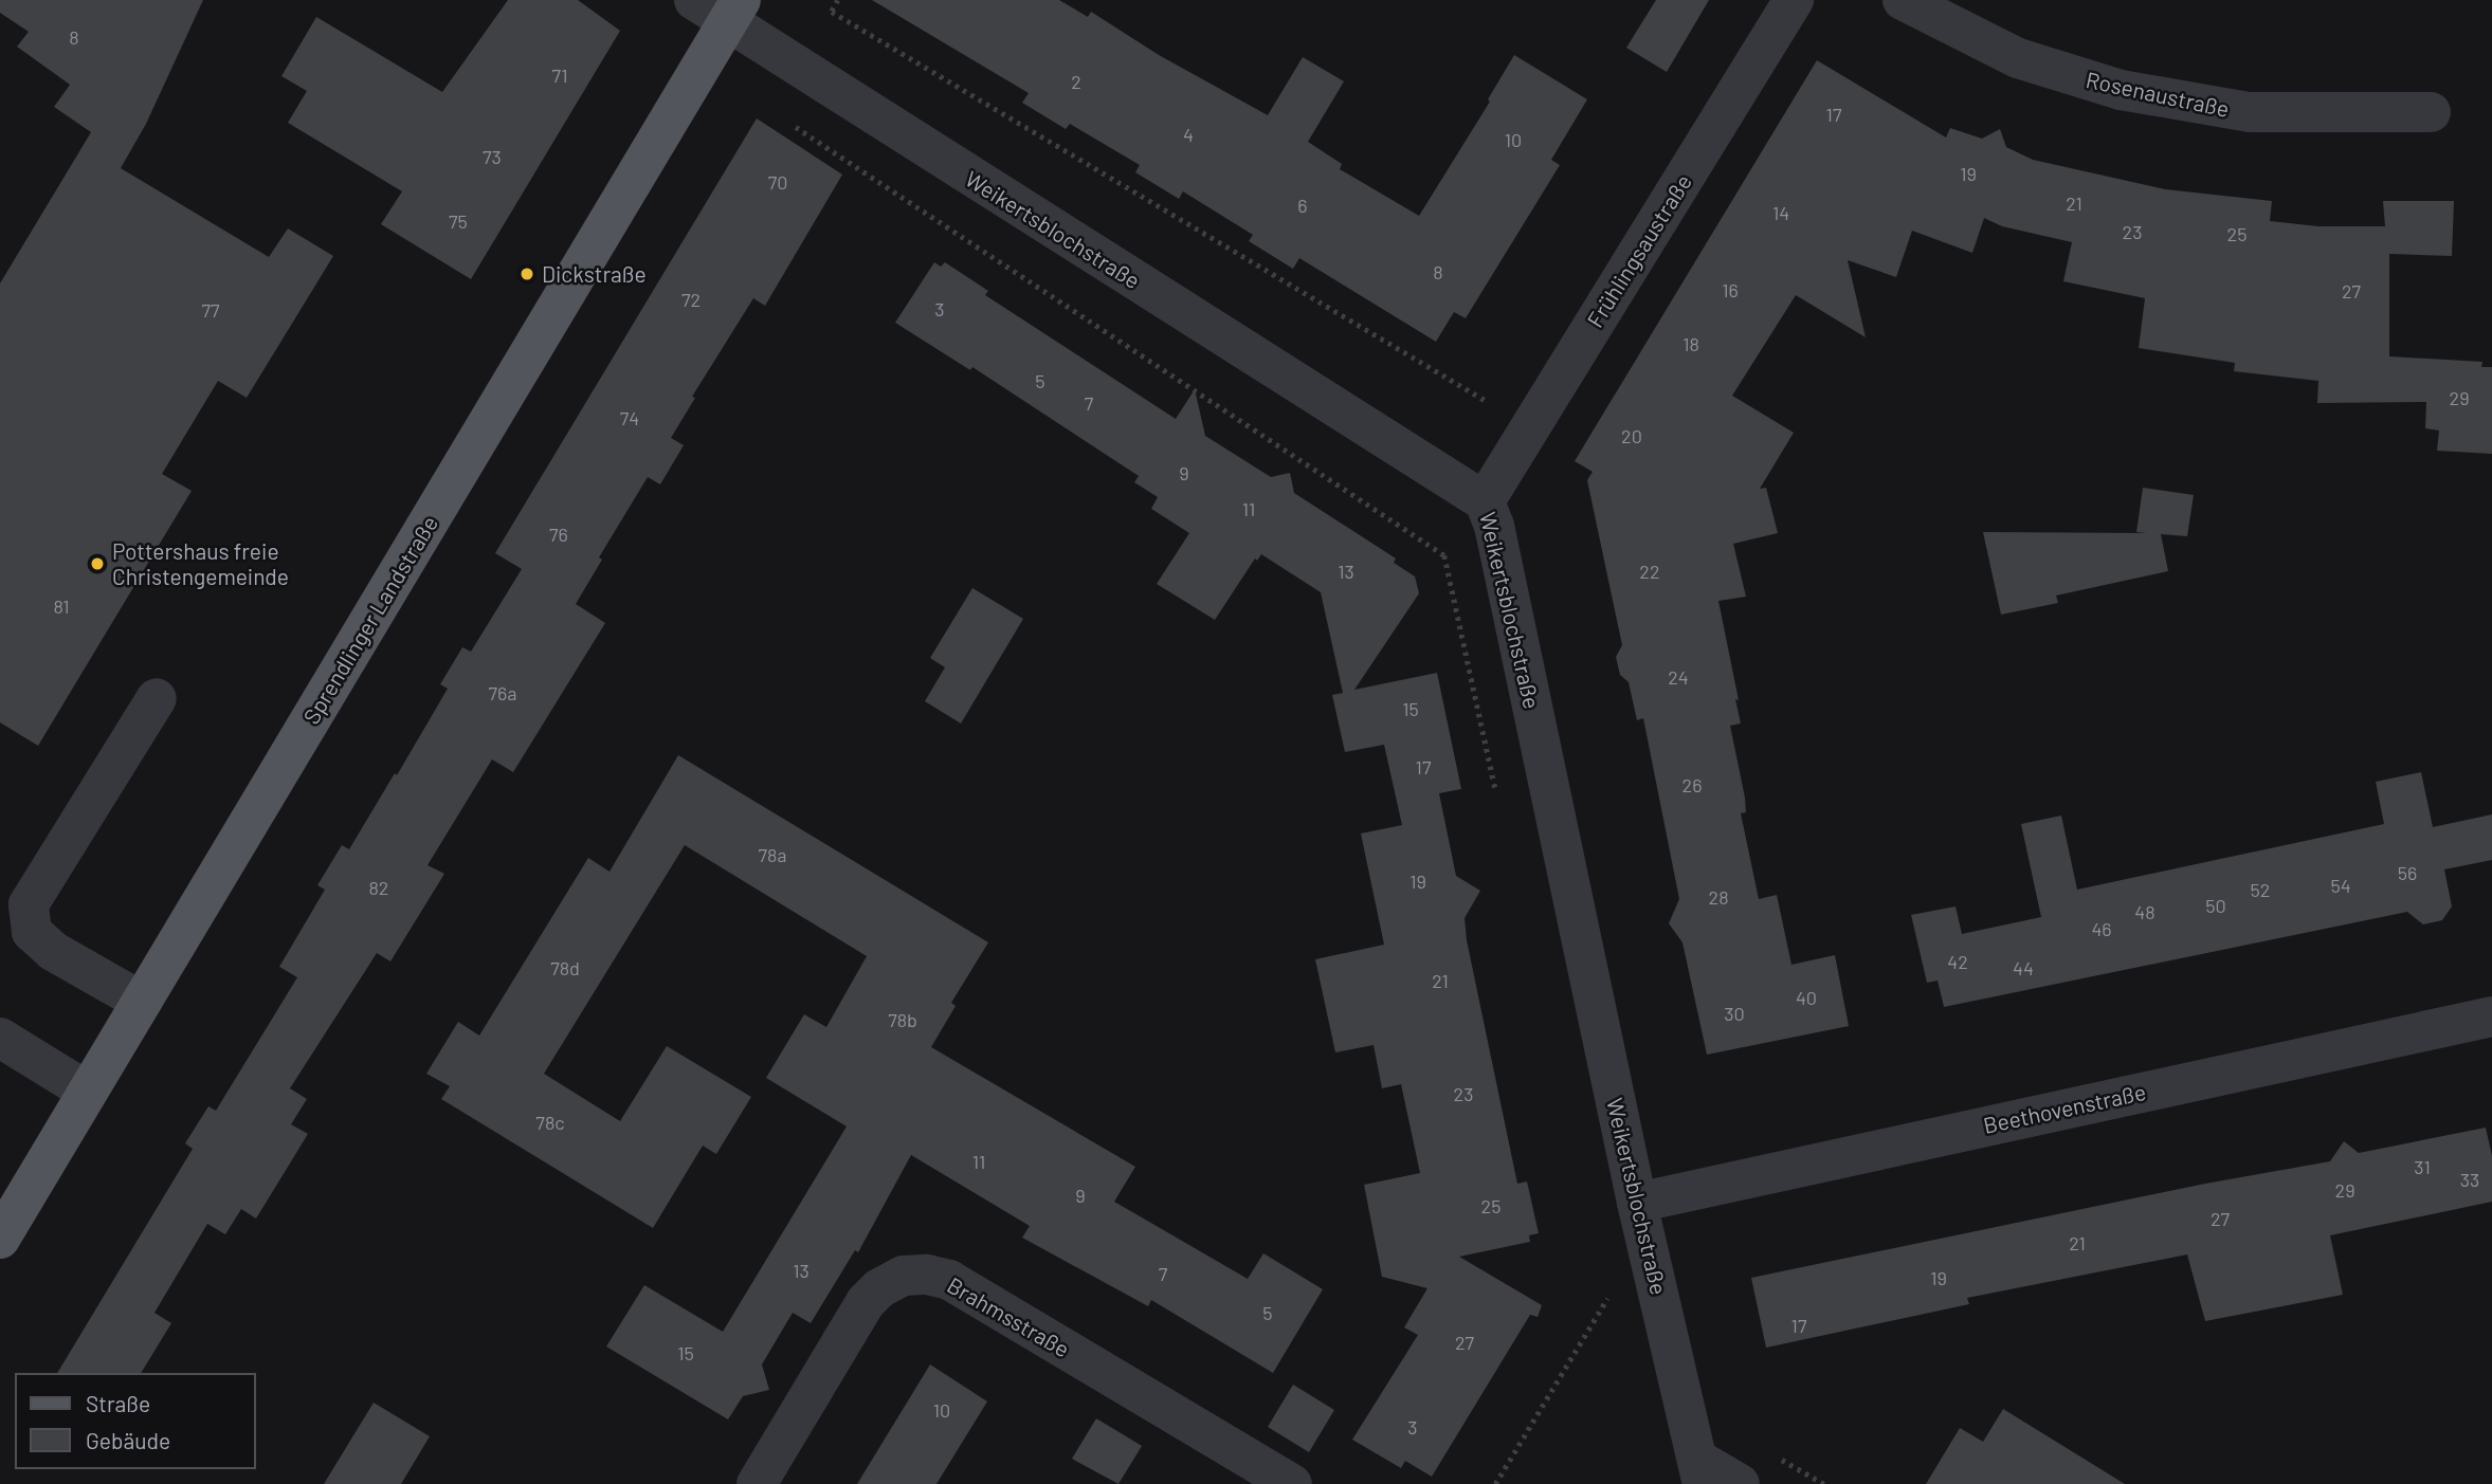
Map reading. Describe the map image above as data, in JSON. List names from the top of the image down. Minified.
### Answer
{"streets":{"main road":["Sprendlinger Landstraße"],"street":["Rosenaustraße","Weikertsblochstraße","Frühlingsaustraße","Beethovenstraße","Brahmsstraße"]},"crossings":[["Weikertsblochstraße","Frühlingsaustraße"],["Weikertsblochstraße","Sprendlinger Landstraße"],["Weikertsblochstraße","Beethovenstraße"]],"places":["Dickstraße","Pottershaus freie Christengemeinde"],"house_numbers":["8","71","2","17","4","10","73","19","70","21","6","14","75","23","25","8","16","27","72","3","77","18","5","29","7","74","20","9","11","76","13","22","81","24","76a","15","17","26","78a","56","19","54","82","52","28","50","48","46","42","78d","44","21","40","30","78b","23","78c","11","31","33","29","9","25","27","21","13","7","19","5","17","27","15","10","3"],"legend":["Straße","Gebäude"]}
